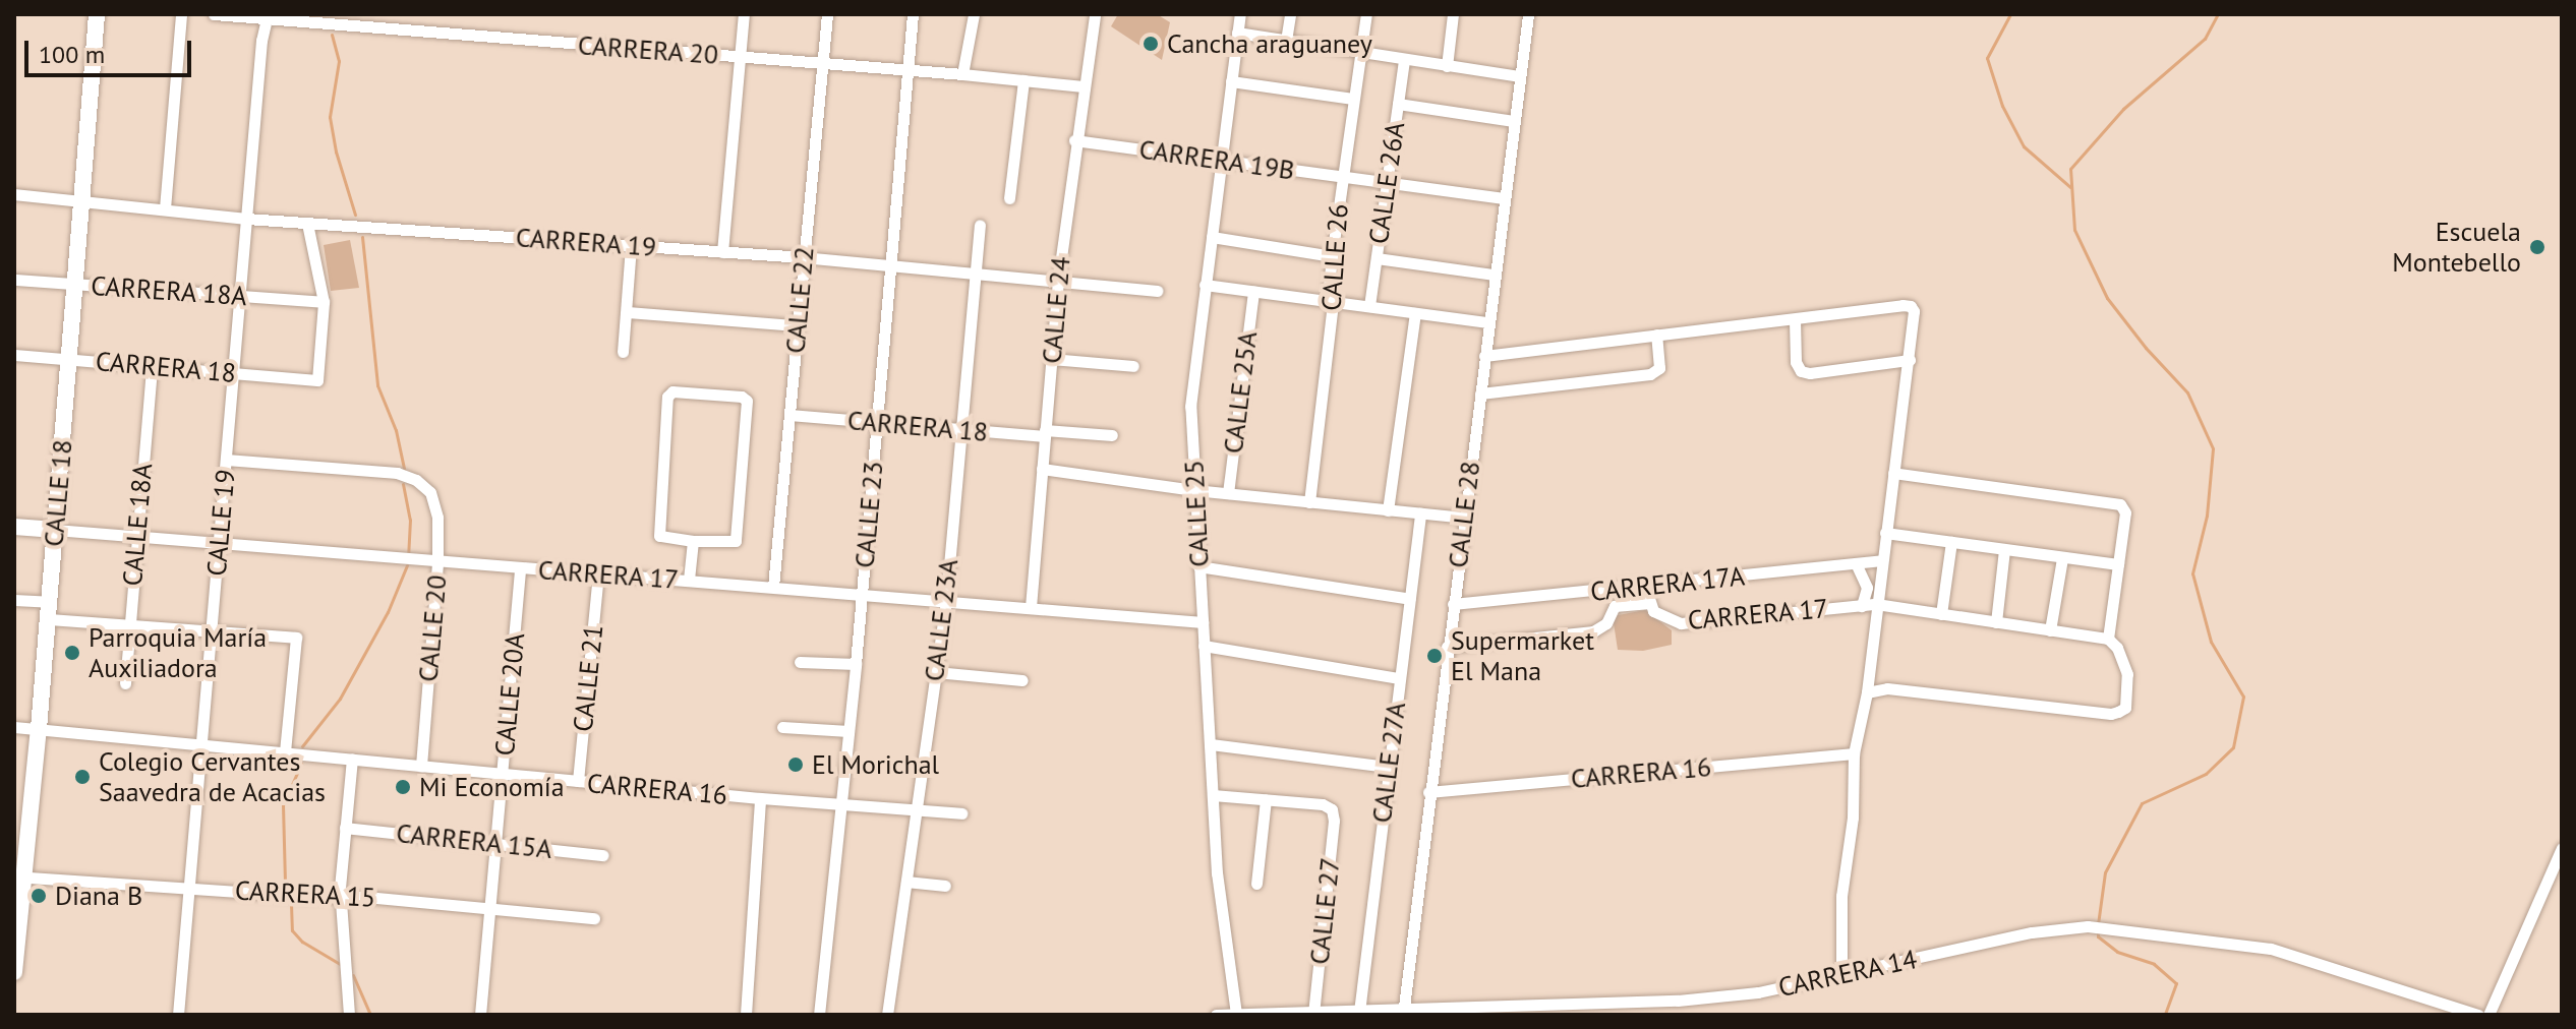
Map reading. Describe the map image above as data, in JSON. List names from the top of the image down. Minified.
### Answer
{"streets":{"street":["CARRERA 20","CARRERA 19B","CALLE 26A","CARRERA 19","CALLE 26","CARRERA 18A","CALLE 22","CALLE 24","CARRERA 18","CALLE 25A","CALLE 18","CALLE 25","CALLE 23","CALLE 28","CALLE 19","CALLE 18A","CARRERA 17","CARRERA 17A","CALLE 23A","CALLE 20","CALLE 21","CALLE 20A","CALLE 27A","CARRERA 16","CARRERA 15A","CARRERA 15","CALLE 27","CARRERA 14"]},"crossings":[["CARRERA 20","CALLE 22"],["CARRERA 20","CALLE 24"],["CARRERA 20","CALLE 23"],["CARRERA 20","CALLE 19"],["CARRERA 19B","CALLE 26A"],["CARRERA 19B","CALLE 26"],["CARRERA 19B","CALLE 24"],["CARRERA 19B","CALLE 25"],["CARRERA 19B","CALLE 28"],["CARRERA 19","CALLE 22"],["CARRERA 19","CALLE 24"],["CARRERA 19","CALLE 18"],["CARRERA 19","CALLE 23"],["CARRERA 19","CALLE 19"],["CARRERA 19","CALLE 23A"],["CARRERA 18A","CARRERA 18"],["CARRERA 18A","CALLE 18"],["CARRERA 18A","CALLE 19"],["CALLE 22","CARRERA 18"],["CALLE 22","CARRERA 17"],["CALLE 24","CARRERA 18"],["CALLE 24","CARRERA 17"],["CARRERA 18","CALLE 18"],["CARRERA 18","CALLE 23"],["CARRERA 18","CALLE 19"],["CARRERA 18","CALLE 18A"],["CARRERA 18","CALLE 23A"],["CALLE 18","CARRERA 17"],["CALLE 18","CARRERA 16"],["CALLE 18","CARRERA 15"],["CALLE 25","CARRERA 17"],["CALLE 25","CARRERA 14"],["CALLE 23","CARRERA 17"],["CALLE 23","CARRERA 16"],["CALLE 28","CARRERA 17"],["CALLE 28","CARRERA 17A"],["CALLE 28","CARRERA 16"],["CALLE 28","CARRERA 14"],["CALLE 19","CARRERA 17"],["CALLE 19","CALLE 20"],["CALLE 19","CARRERA 16"],["CALLE 19","CARRERA 15"],["CALLE 18A","CARRERA 17"],["CARRERA 17","CARRERA 17A"],["CARRERA 17","CALLE 23A"],["CARRERA 17","CALLE 20"],["CARRERA 17","CALLE 21"],["CARRERA 17","CALLE 20A"],["CALLE 23A","CARRERA 16"],["CALLE 20","CARRERA 16"],["CALLE 21","CARRERA 16"],["CALLE 20A","CARRERA 16"],["CALLE 20A","CARRERA 15A"],["CALLE 20A","CARRERA 15"],["CALLE 27A","CARRERA 14"],["CALLE 27","CARRERA 14"]],"places":["Cancha araguaney","Escuela Montebello","Parroquia María Auxiliadora","Supermarket El Mana","El Morichal","Colegio Cervantes Saavedra de Acacias","Mi Economía","Diana B"],"scale_bar":"100 m"}
